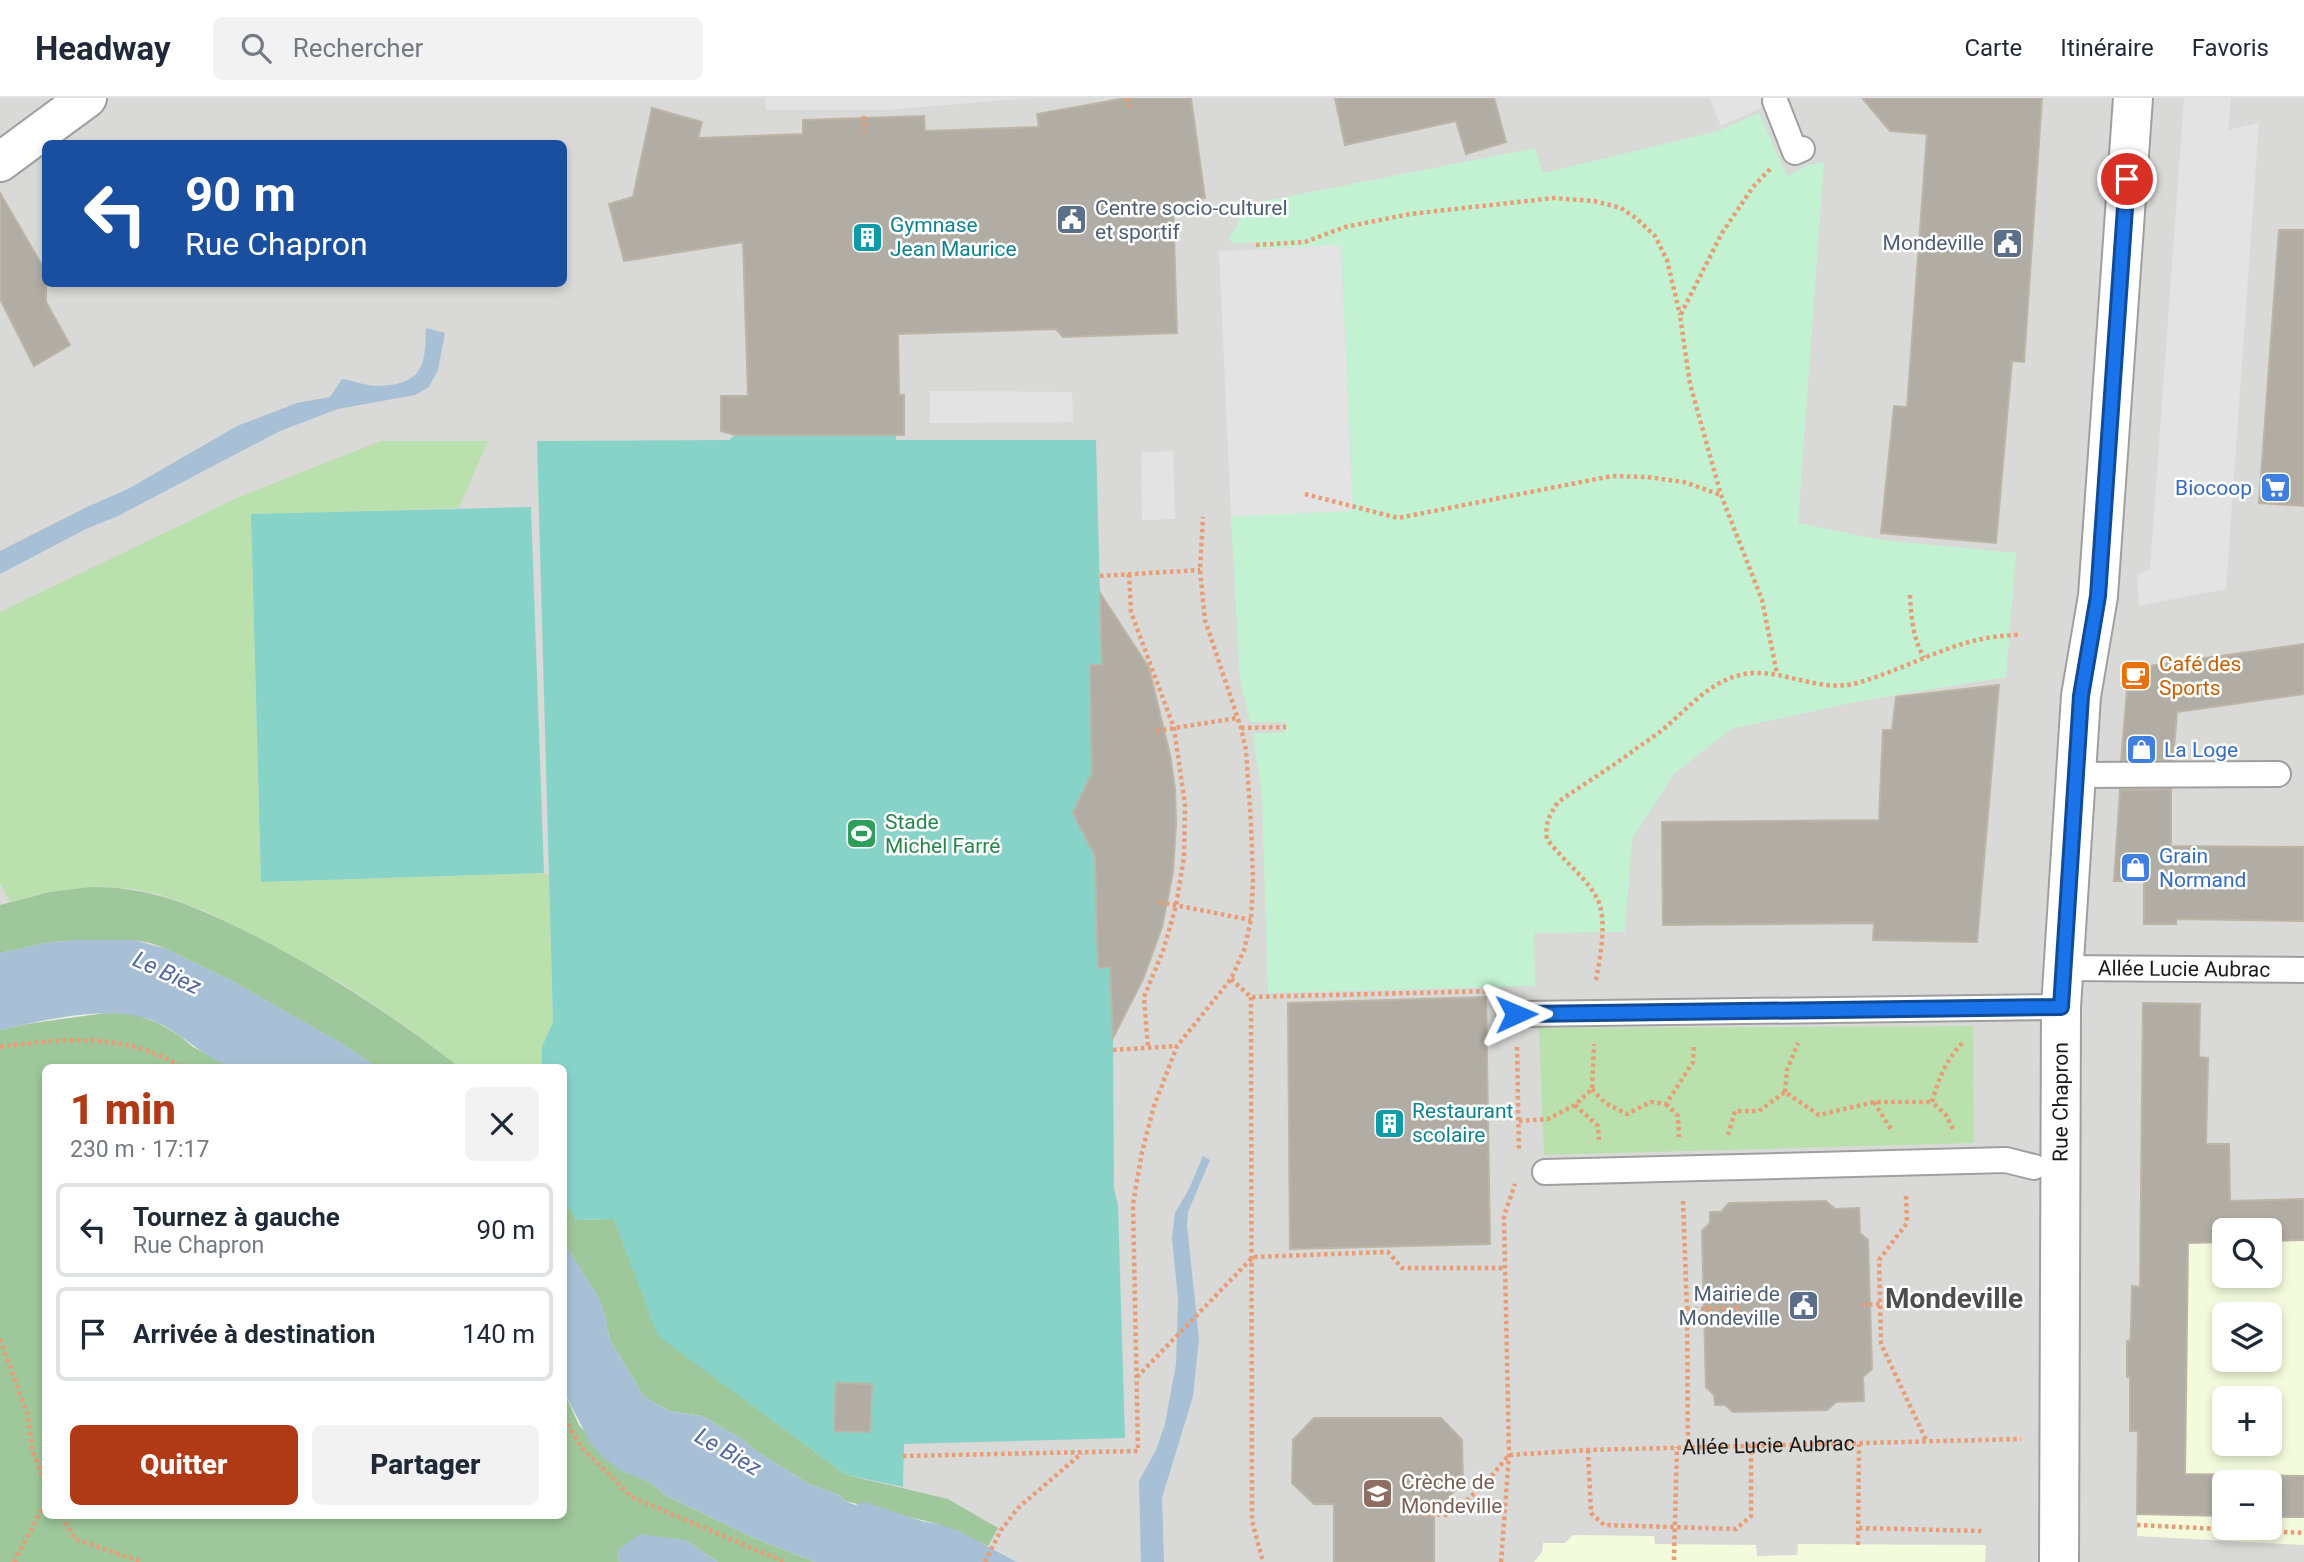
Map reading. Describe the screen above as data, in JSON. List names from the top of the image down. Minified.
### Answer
{"streets":{"street":["Rue Chapron"],"lane":["Allée Lucie Aubrac"]},"crossings":[["Allée Lucie Aubrac","Rue Chapron"]],"districts":["Mondeville"],"water":["Le Biez"],"places":{"public building":["Centre socio-culturel et sportif","Mondeville","Mairie de Mondeville"],"building":["Gymnase Jean Maurice","Restaurant scolaire"],"supermarket":["Biocoop"],"cafe":["Café des Sports"],"shop":["La Loge","Grain Normand"],"sports":["Stade Michel Farré"],"school or university":["Crèche de Mondeville"]},"page":{"header":"Headway","search":"Rechercher","nav":["Carte","Itinéraire","Favoris"],"turn":["90 m","Rue Chapron"],"heading":["1 min","230 m · 17:17"],"list":[{"name":"Tournez à gauche","note":"Rue Chapron","value":"90 m"},{"name":"Arrivée à destination","value":"140 m"}],"map_buttons":["+","−"],"buttons":["Quitter","Partager"]}}
